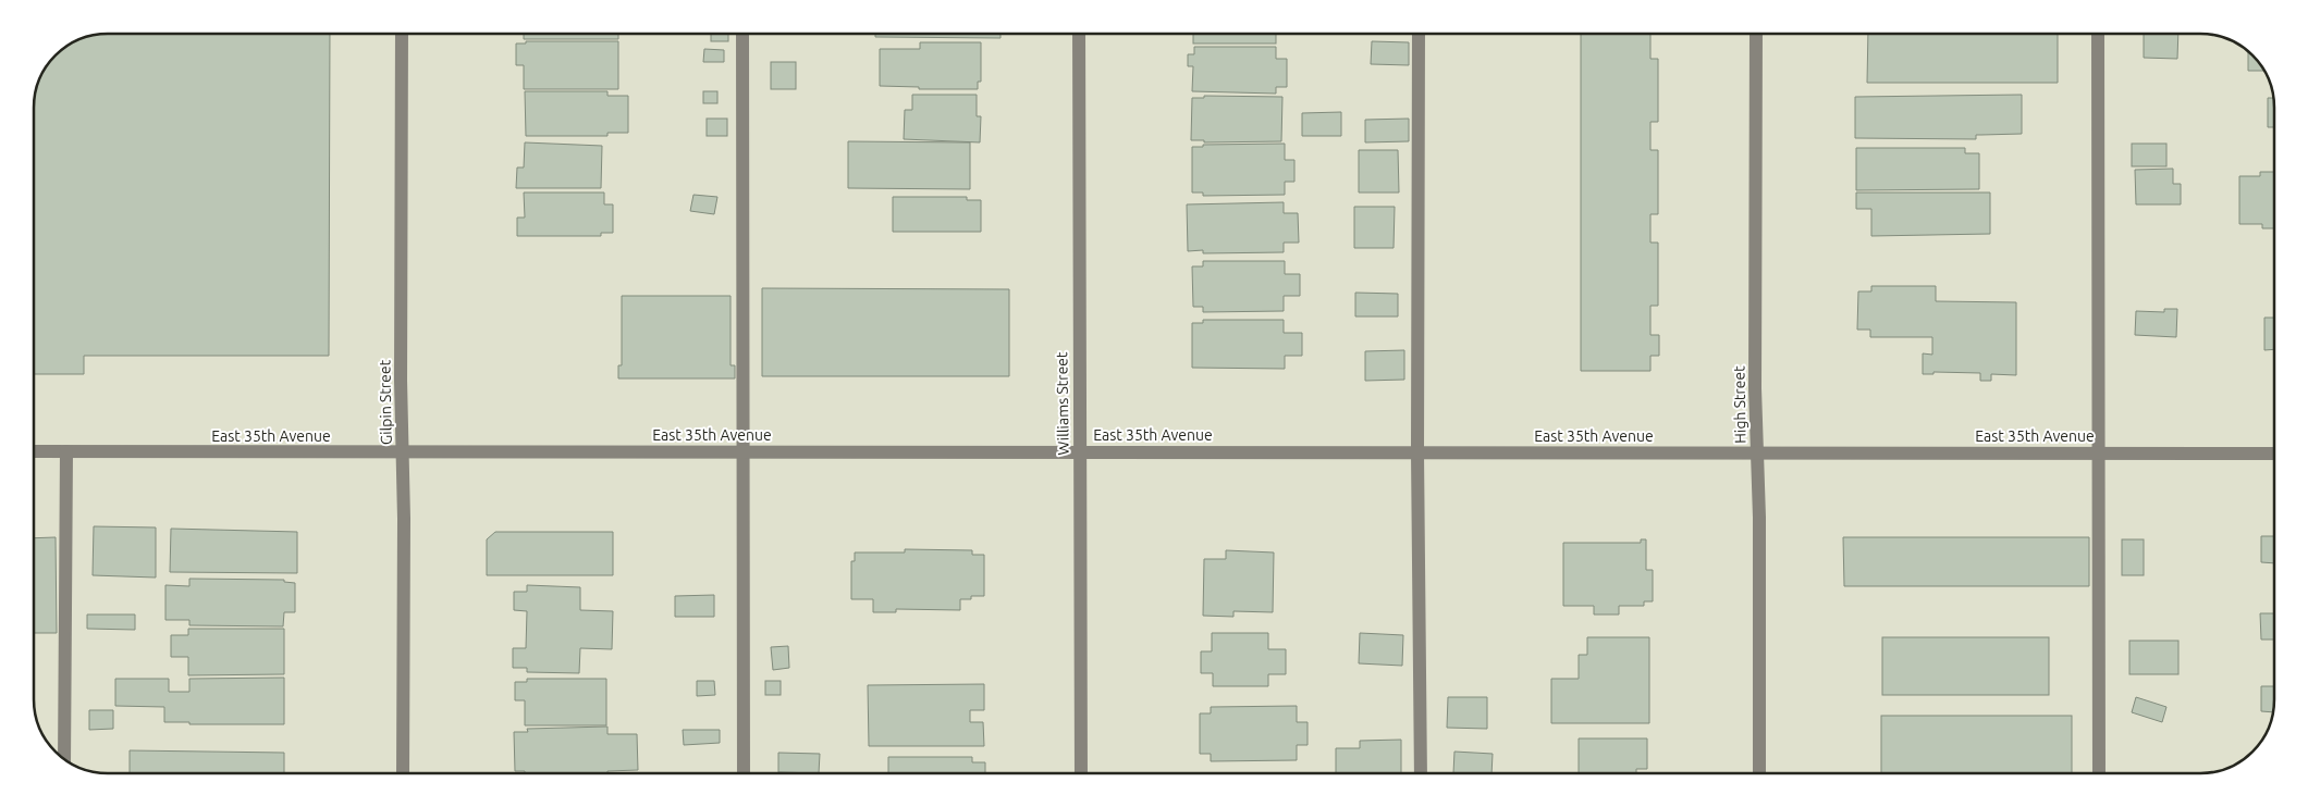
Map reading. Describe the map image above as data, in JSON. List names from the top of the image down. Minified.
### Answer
{"streets":{"street":["Gilpin Street","Williams Street","High Street","East 35th Avenue"]},"crossings":[["Gilpin Street","East 35th Avenue"],["Williams Street","East 35th Avenue"],["High Street","East 35th Avenue"]]}
